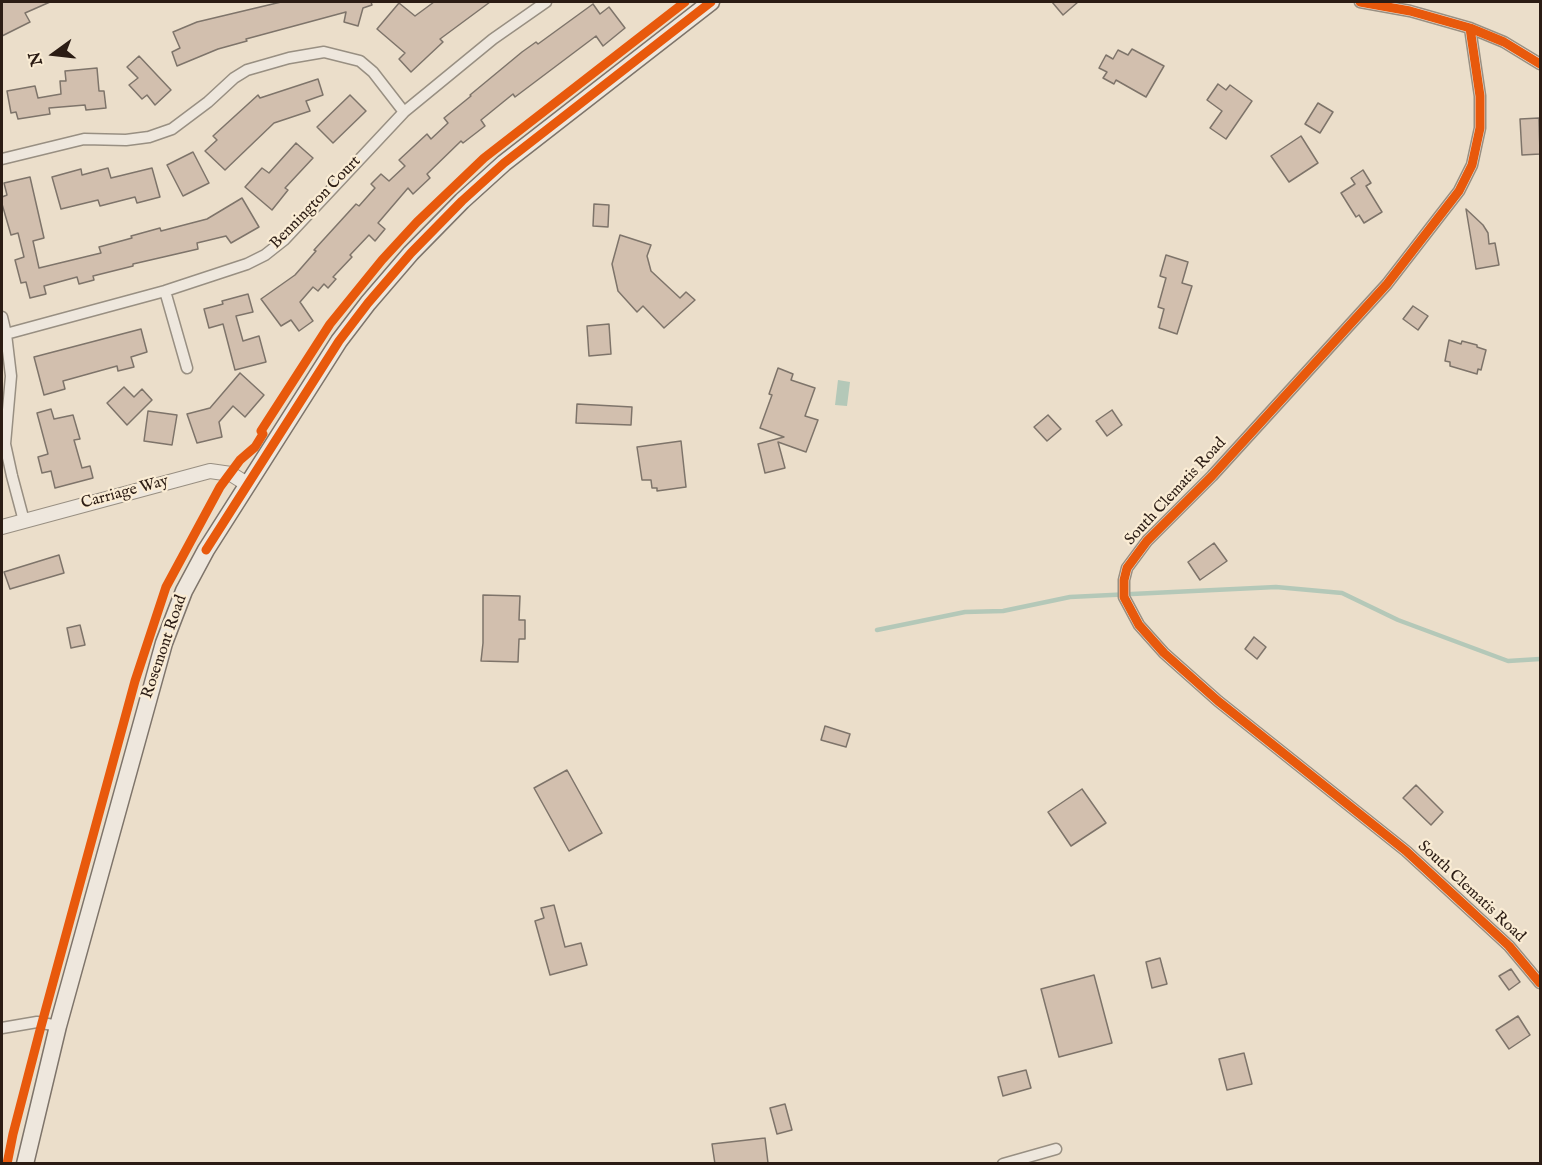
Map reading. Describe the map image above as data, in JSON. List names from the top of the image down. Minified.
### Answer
{"streets":{"main road":["Rosemont Road"],"street":["Bennington Court","South Clematis Road","Carriage Way"]},"crossings":[["Carriage Way","Rosemont Road"]],"north":"left"}
